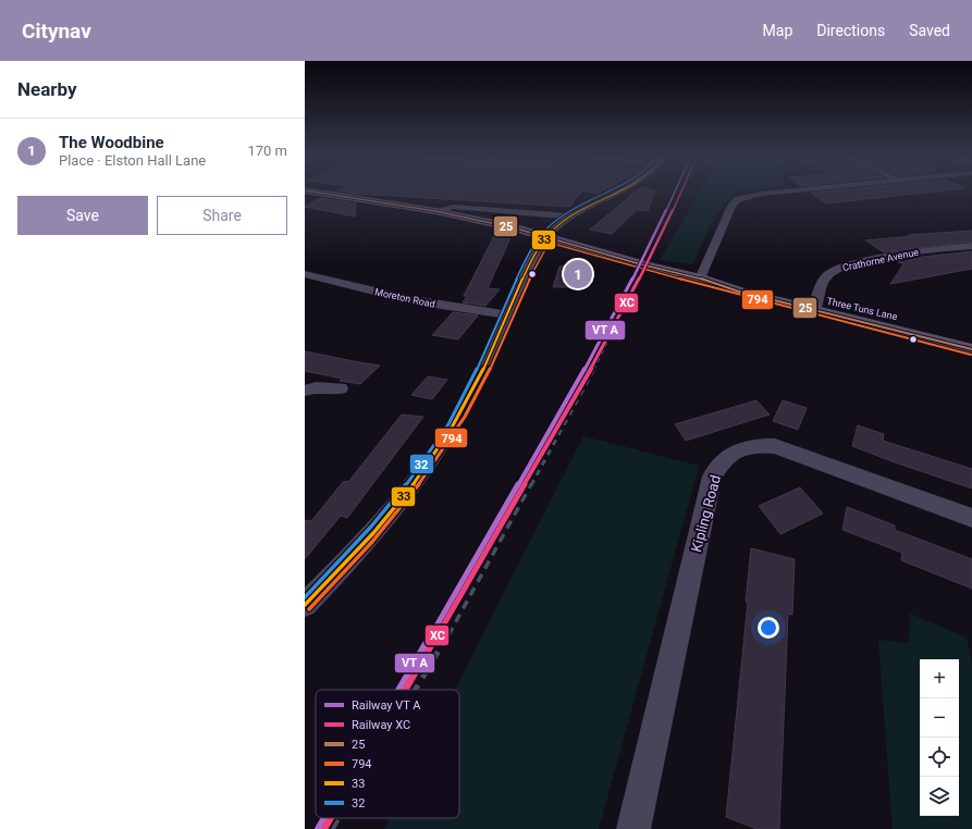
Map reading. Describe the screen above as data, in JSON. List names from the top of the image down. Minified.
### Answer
{"streets":{"street":["Crathorne Avenue","Moreton Road","Three Tuns Lane","Kipling Road"]},"crossings":[["Crathorne Avenue","Three Tuns Lane"]],"lines":["rail line XC","transit line 25","transit line 33","transit line 32","transit line 794"],"legend":["Railway VT A","Railway XC","25","794","33","32"],"page":{"header":"Citynav","nav":["Map","Directions","Saved"],"heading":"Nearby","list":[{"mark":"1","name":"The Woodbine","note":"Place · Elston Hall Lane","value":"170 m"}],"buttons":["Save","Share"],"pins":"1","map_buttons":["+","−"]}}
